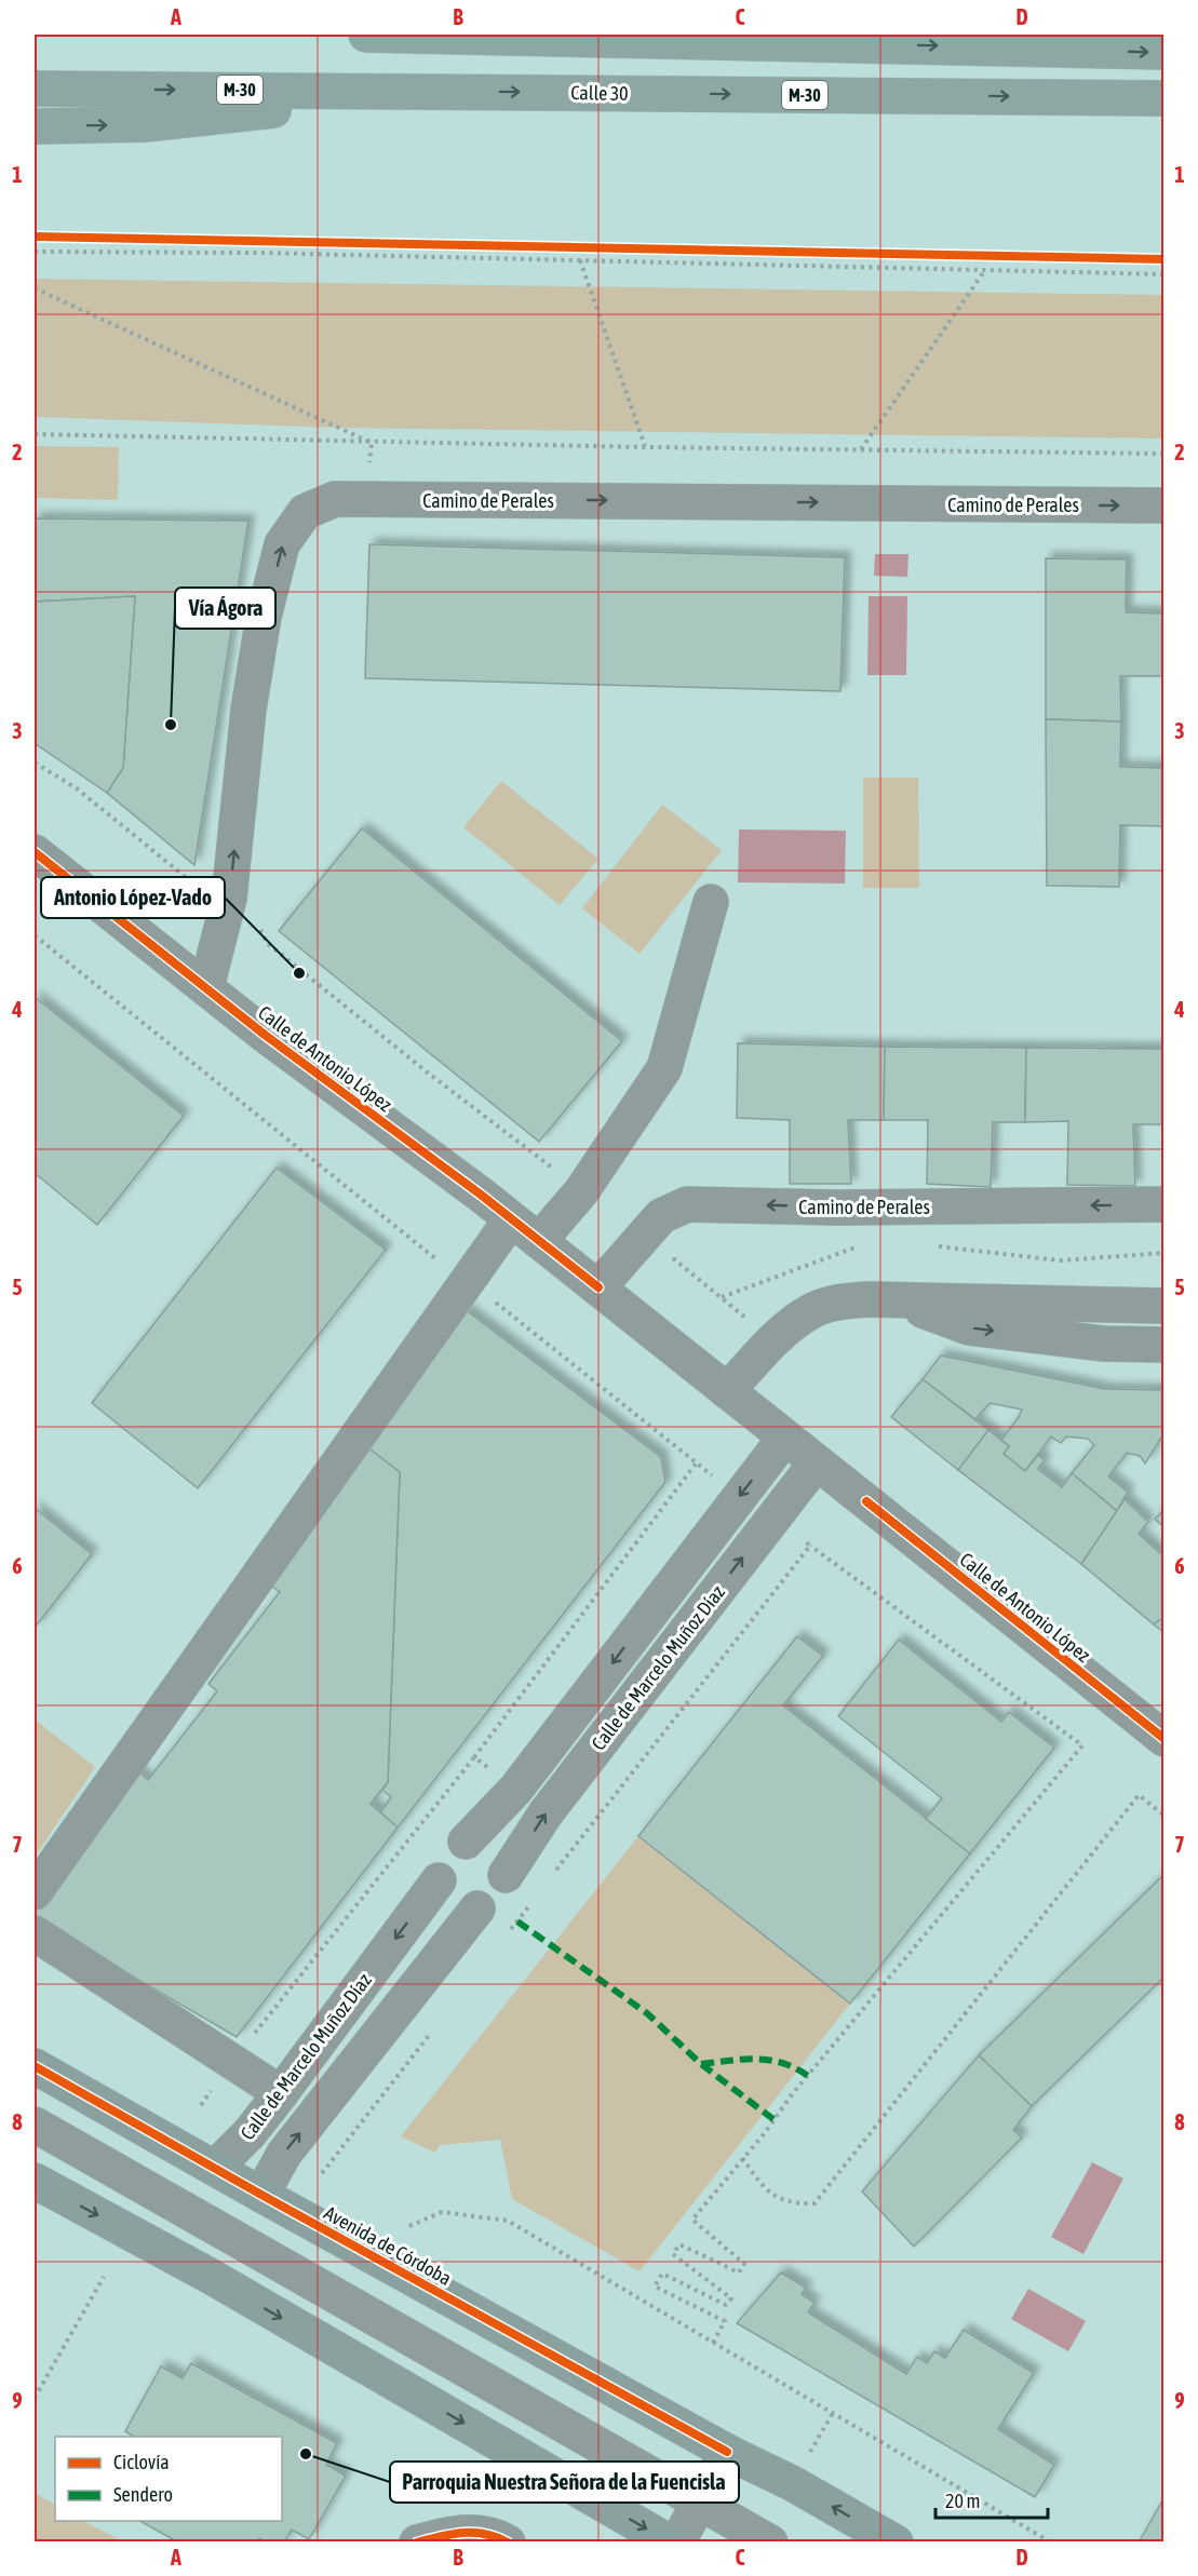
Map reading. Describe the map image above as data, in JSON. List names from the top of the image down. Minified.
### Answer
{"streets":{"highway":["M-30","Calle 30"],"main road":["Avenida de Córdoba"],"street":["Camino de Perales","Calle de Antonio López","Calle de Marcelo Muñoz Díaz"]},"crossings":[["Camino de Perales","Calle de Antonio López"],["Calle de Antonio López","Calle de Marcelo Muñoz Díaz"],["Calle de Marcelo Muñoz Díaz","Avenida de Córdoba"]],"places":["Vía Ágora","Antonio López-Vado","Parroquia Nuestra Señora de la Fuencisla"],"legend":["Ciclovía","Sendero"],"scale_bar":"20 m","grid":{"columns":["A","B","C","D"],"rows":["1","2","3","4","5","6","7","8","9"]}}
